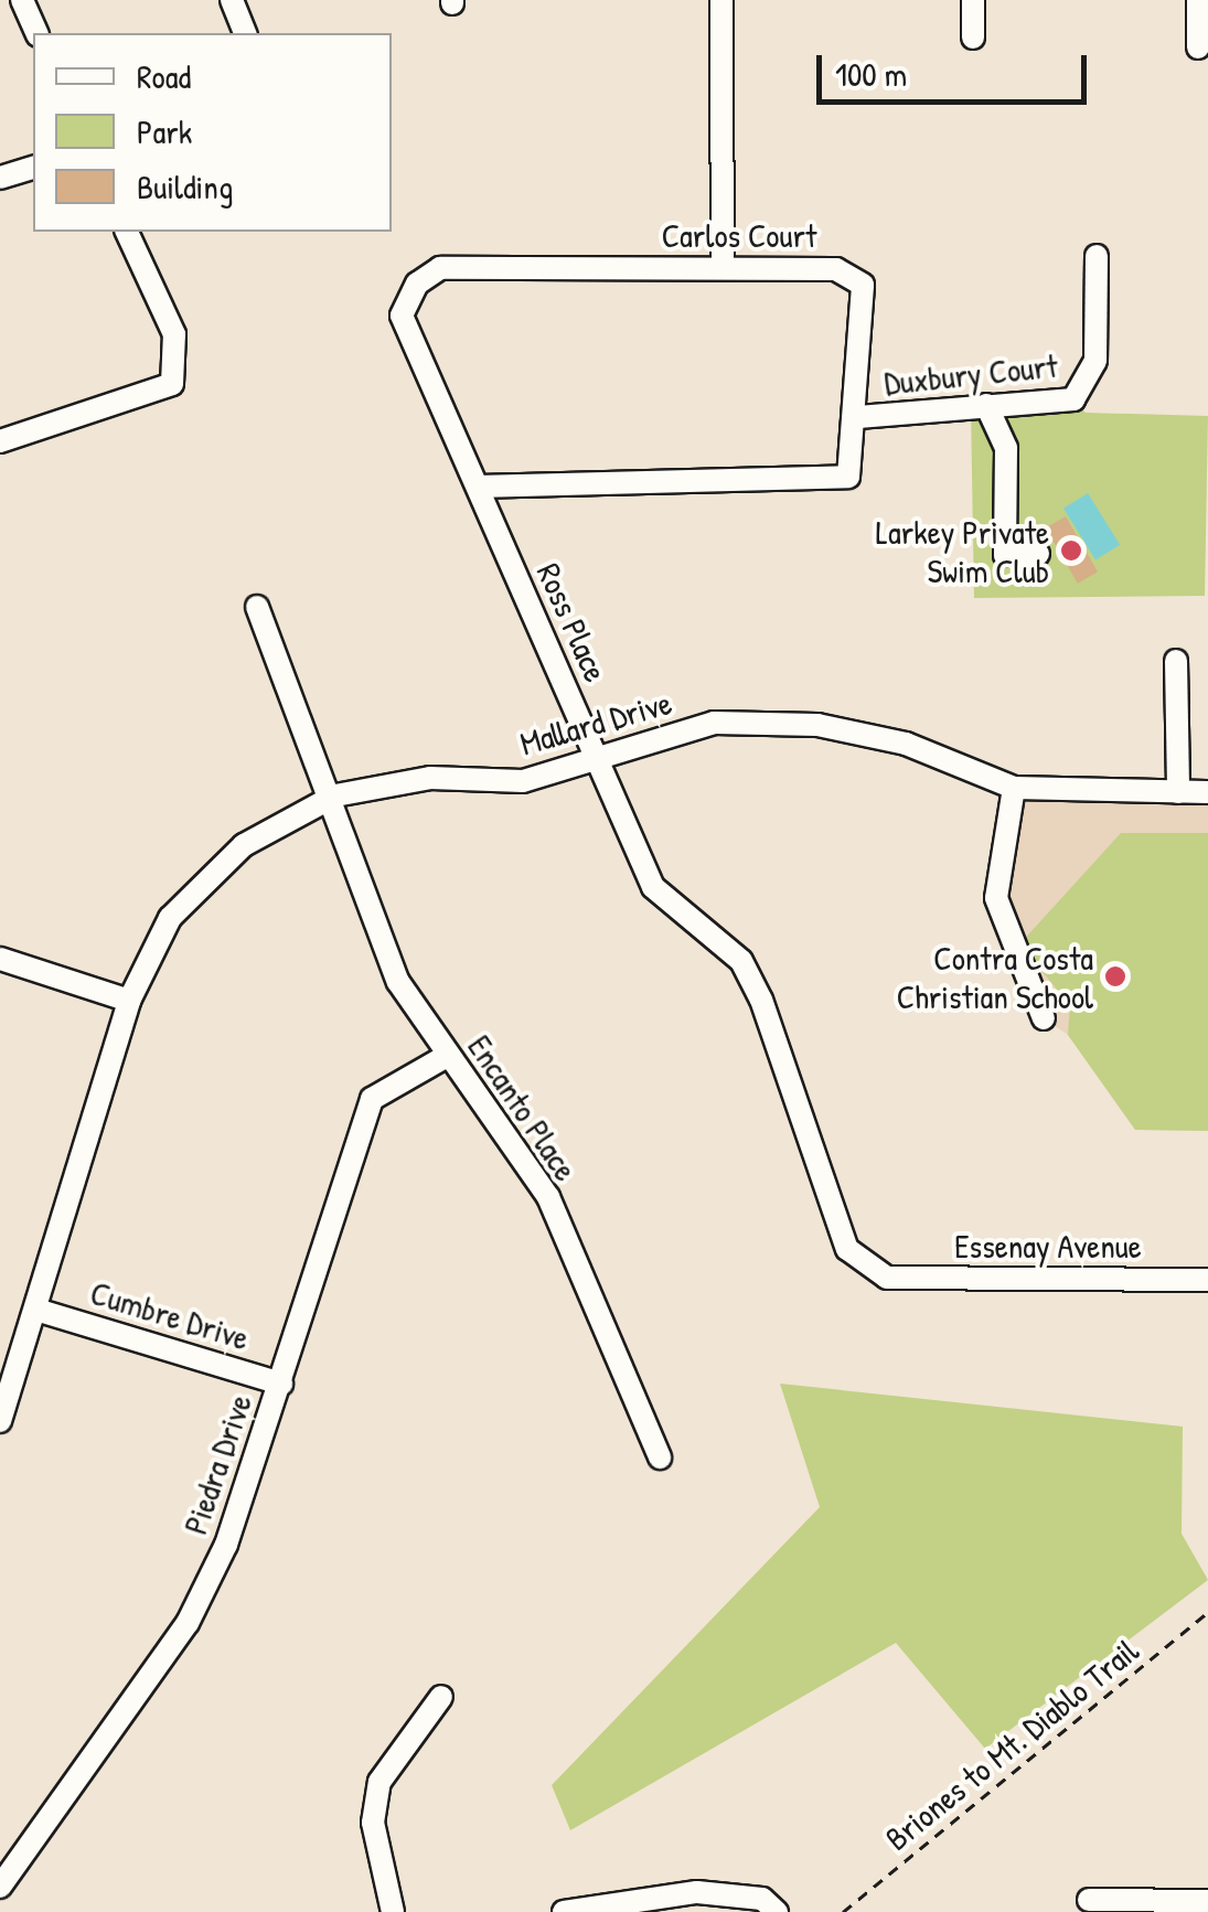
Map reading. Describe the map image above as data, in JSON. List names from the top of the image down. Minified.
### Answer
{"streets":{"street":["Carlos Court","Duxbury Court","Ross Place","Mallard Drive","Encanto Place","Essenay Avenue","Cumbre Drive","Piedra Drive"],"path":["Briones to Mt. Diablo Trail"]},"crossings":[["Carlos Court","Duxbury Court"],["Carlos Court","Ross Place"],["Ross Place","Mallard Drive"],["Ross Place","Essenay Avenue"],["Mallard Drive","Encanto Place"],["Mallard Drive","Cumbre Drive"],["Encanto Place","Piedra Drive"],["Cumbre Drive","Piedra Drive"]],"places":["Larkey Private Swim Club","Contra Costa Christian School"],"legend":["Road","Park","Building"],"scale_bar":"100 m"}
